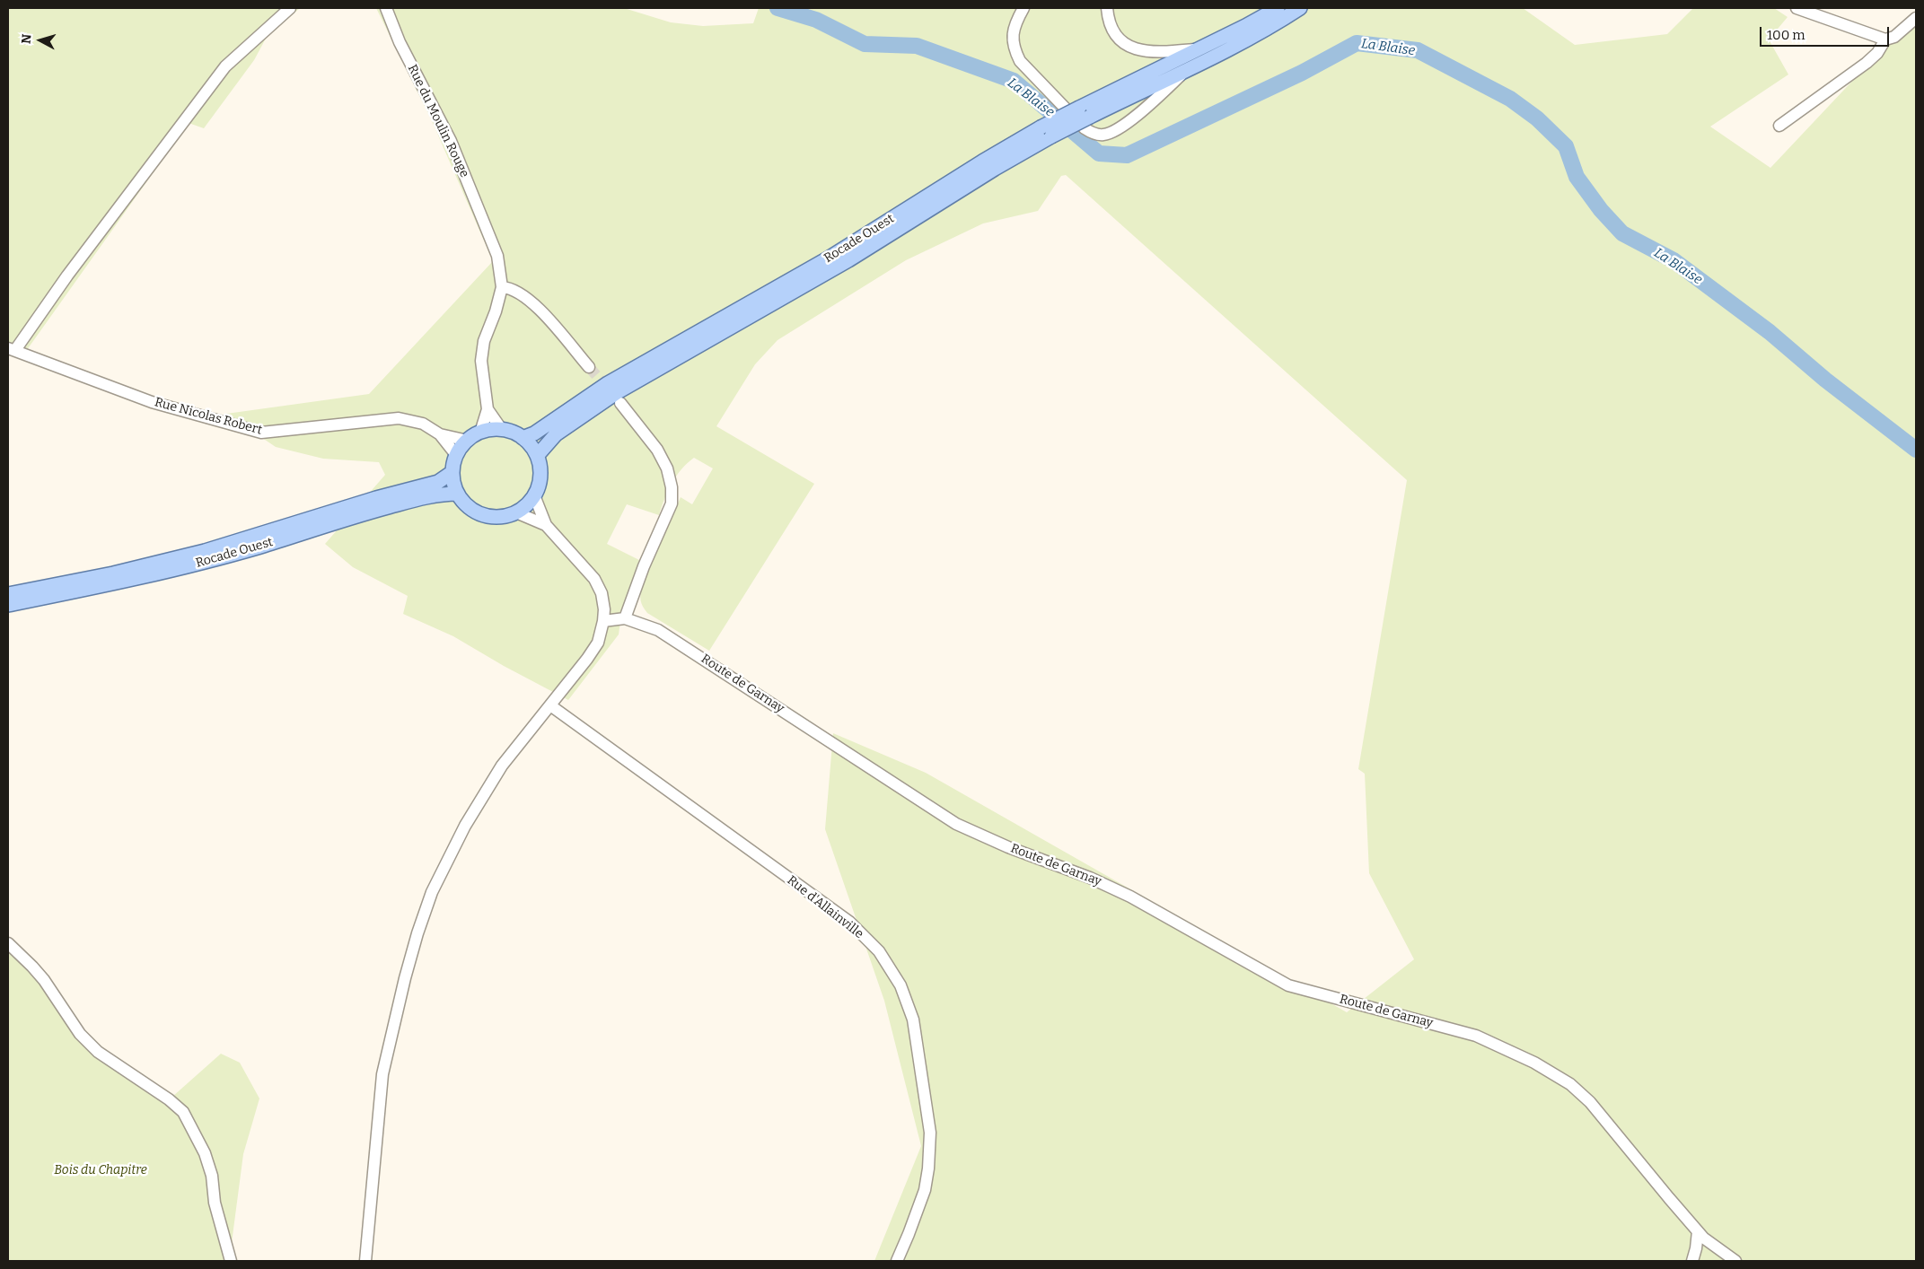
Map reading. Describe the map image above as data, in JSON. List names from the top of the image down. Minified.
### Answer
{"streets":{"main road":["Rocade Ouest"],"street":["Rue du Moulin Rouge","Rue Nicolas Robert","Route de Garnay","Rue d'Allainville"]},"crossings":[["Rue du Moulin Rouge","Rocade Ouest"],["Rue du Moulin Rouge","Rue Nicolas Robert"],["Rocade Ouest","Rue Nicolas Robert"]],"water":["La Blaise"],"parks":["Bois du Chapitre"],"scale_bar":"100 m","north":"left"}
